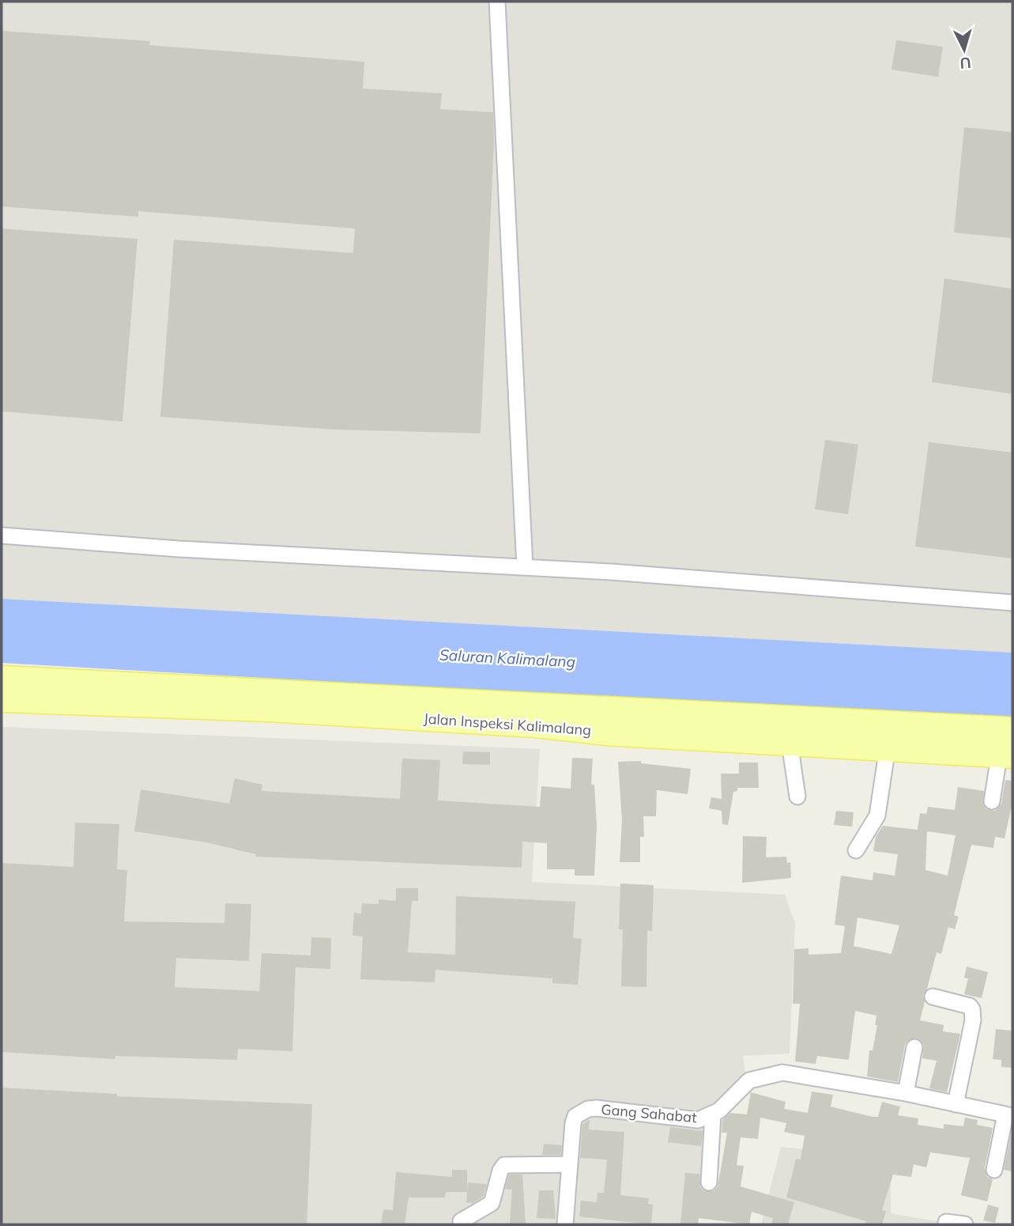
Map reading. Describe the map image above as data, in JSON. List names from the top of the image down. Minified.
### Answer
{"streets":{"main road":["Jalan Inspeksi Kalimalang"],"street":["Gang Sahabat"]},"water":["Saluran Kalimalang"],"north":"bottom"}
